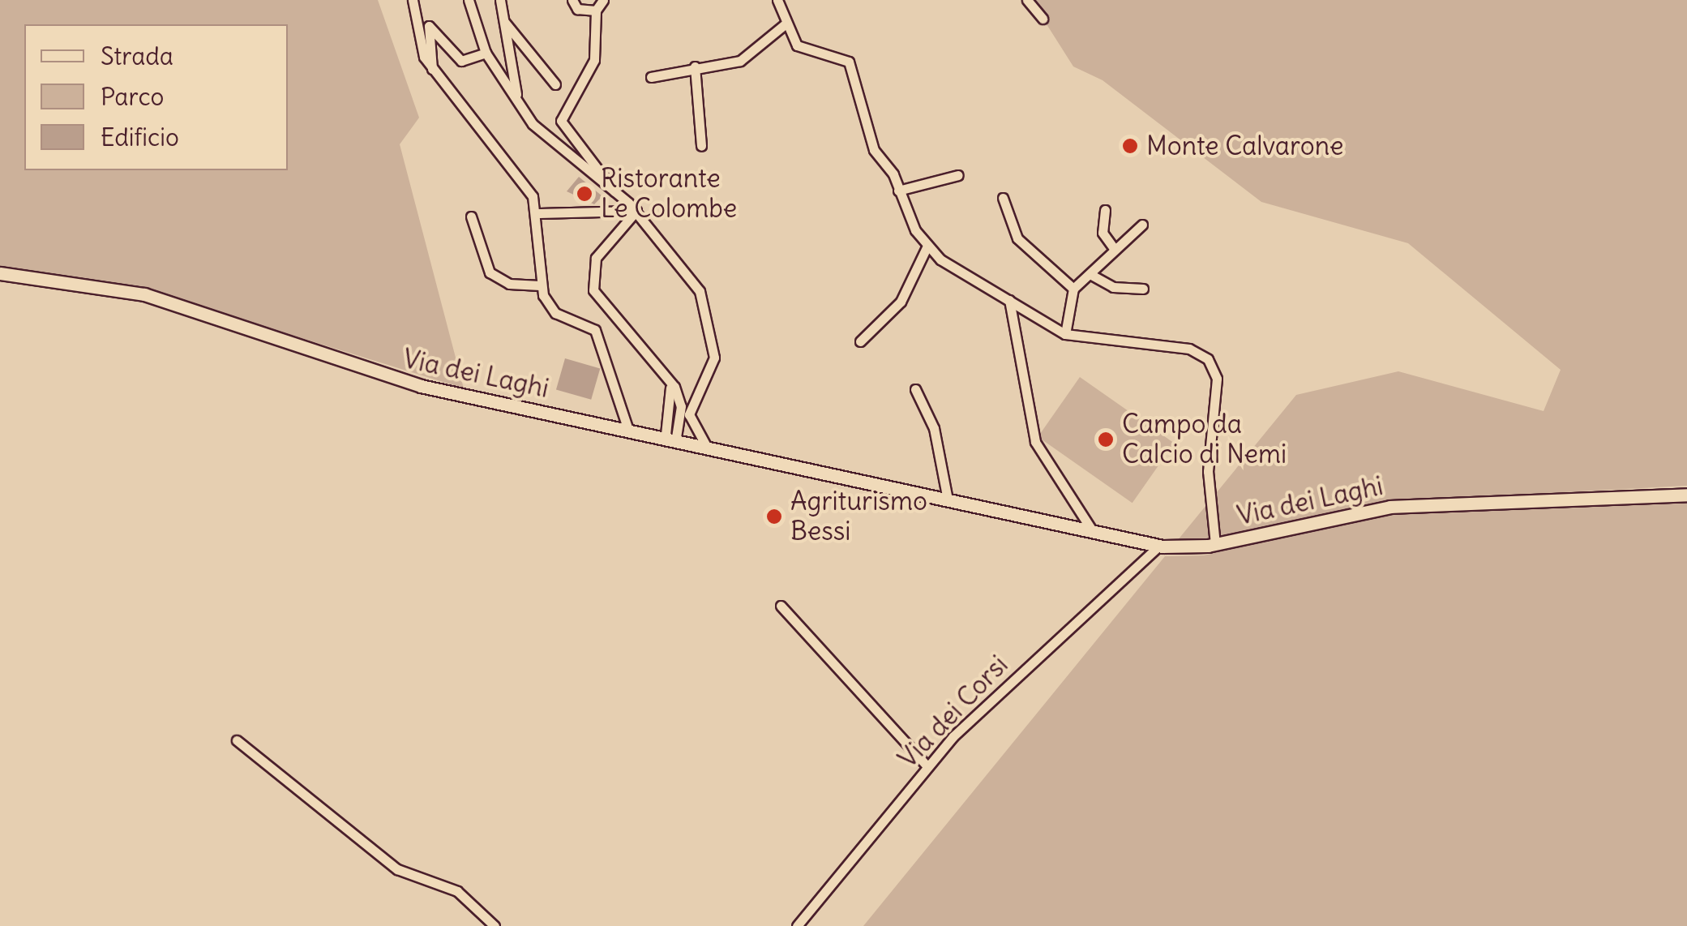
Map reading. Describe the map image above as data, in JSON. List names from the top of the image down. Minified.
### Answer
{"streets":{"main road":["Via dei Laghi"],"street":["Via dei Corsi"]},"crossings":[["Via dei Laghi","Via dei Corsi"]],"places":["Monte Calvarone","Ristorante Le Colombe","Campo da Calcio di Nemi","Agriturismo Bessi"],"legend":["Strada","Parco","Edificio"]}
